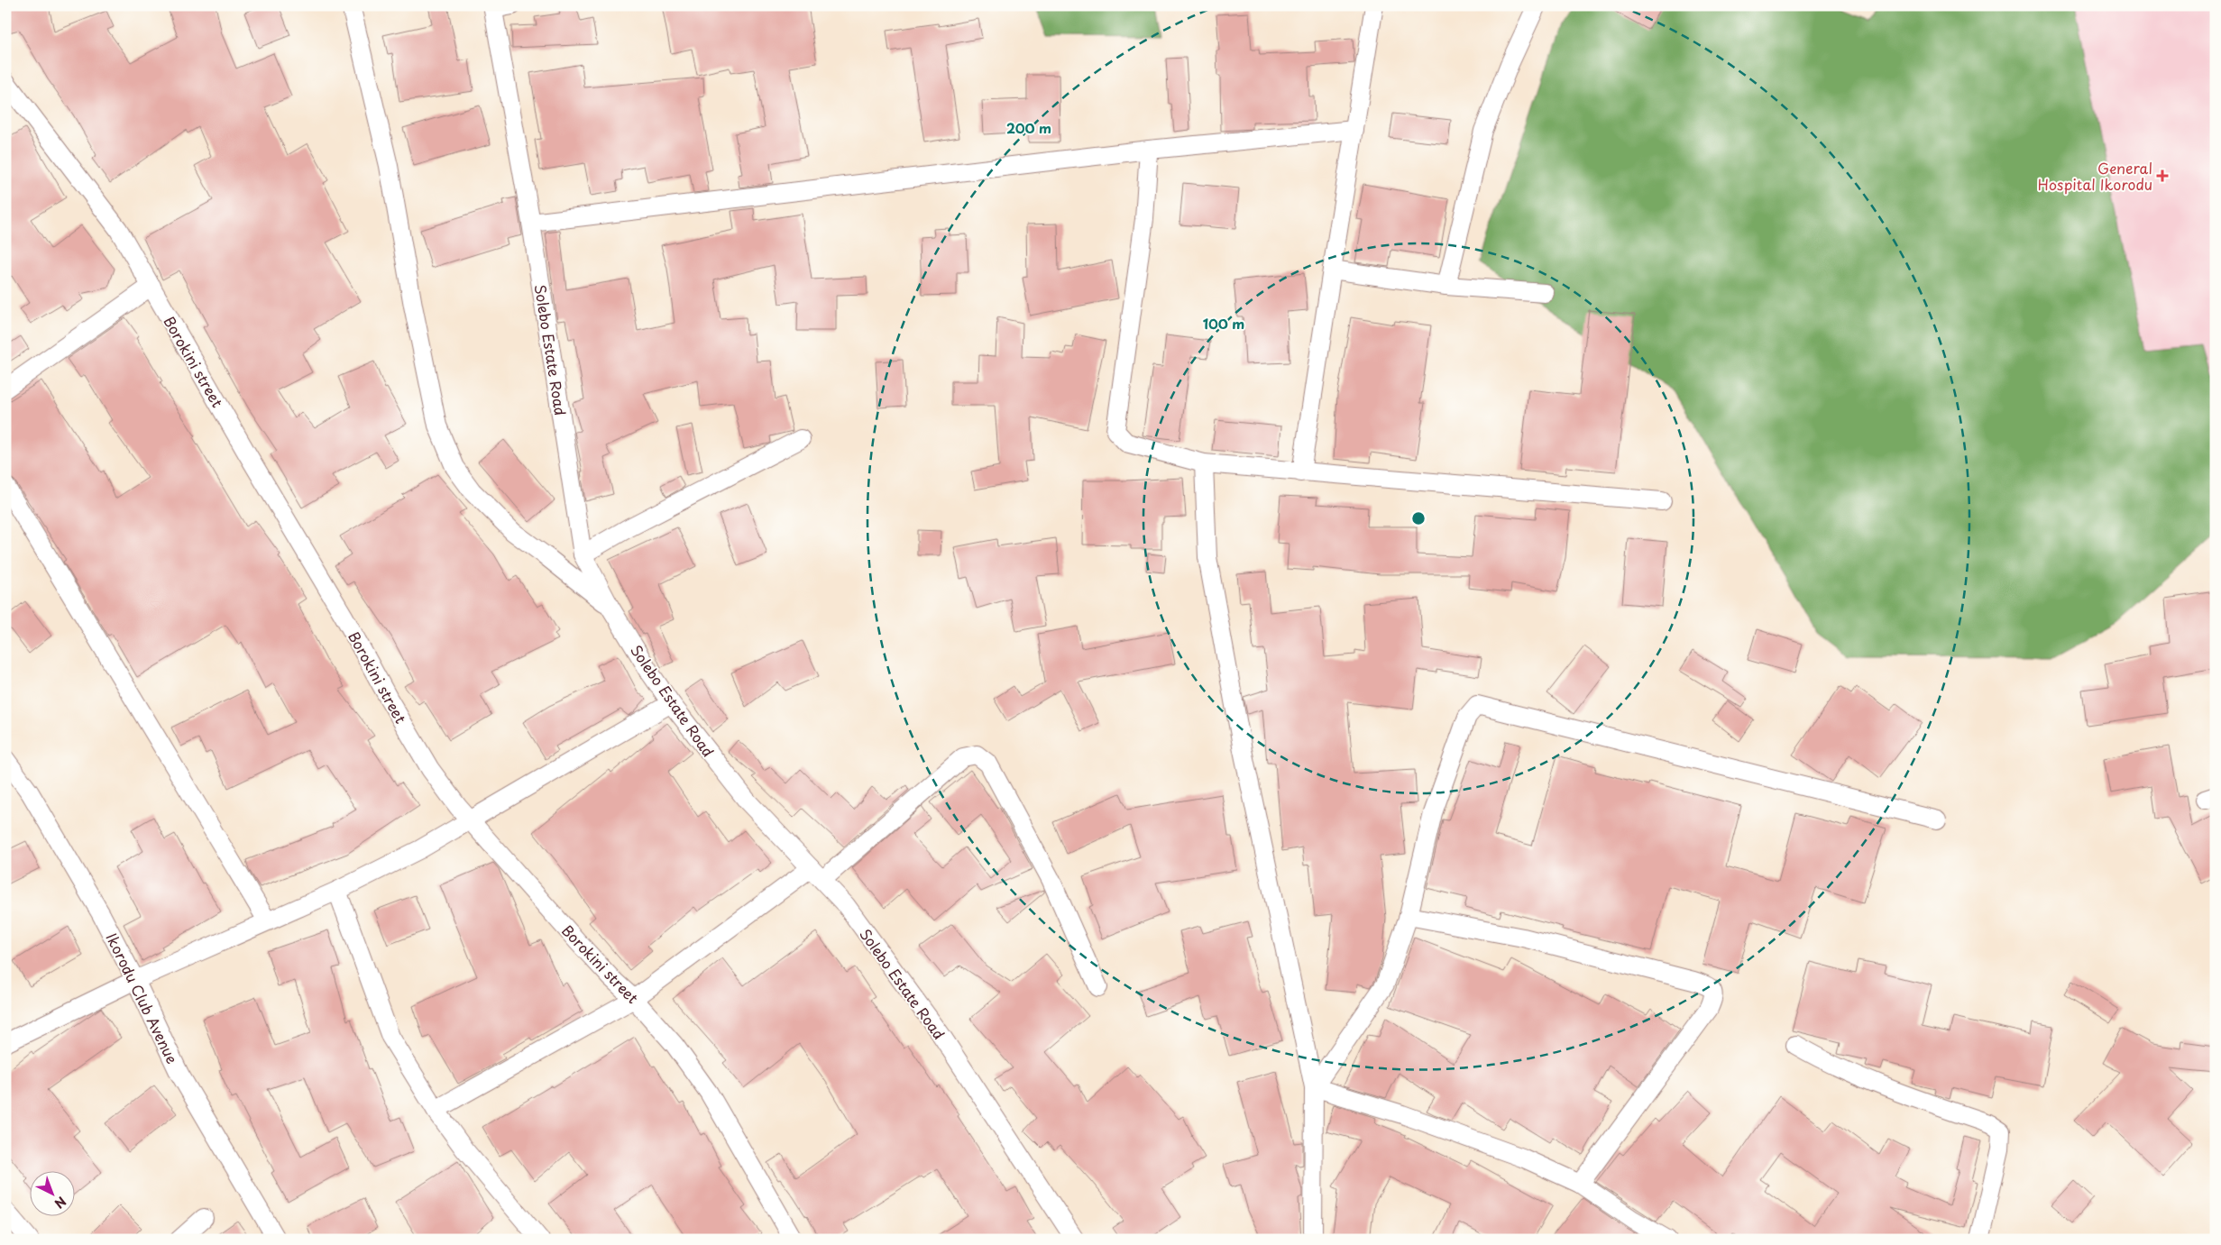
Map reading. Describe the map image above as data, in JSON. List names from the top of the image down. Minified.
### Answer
{"streets":{"street":["Solebo Estate Road","Borokini street","Ikorodu Club Avenue"]},"places":{"health":["General Hospital Ikorodu"]},"north":"bottom right","rings":["200 m","100 m"]}
